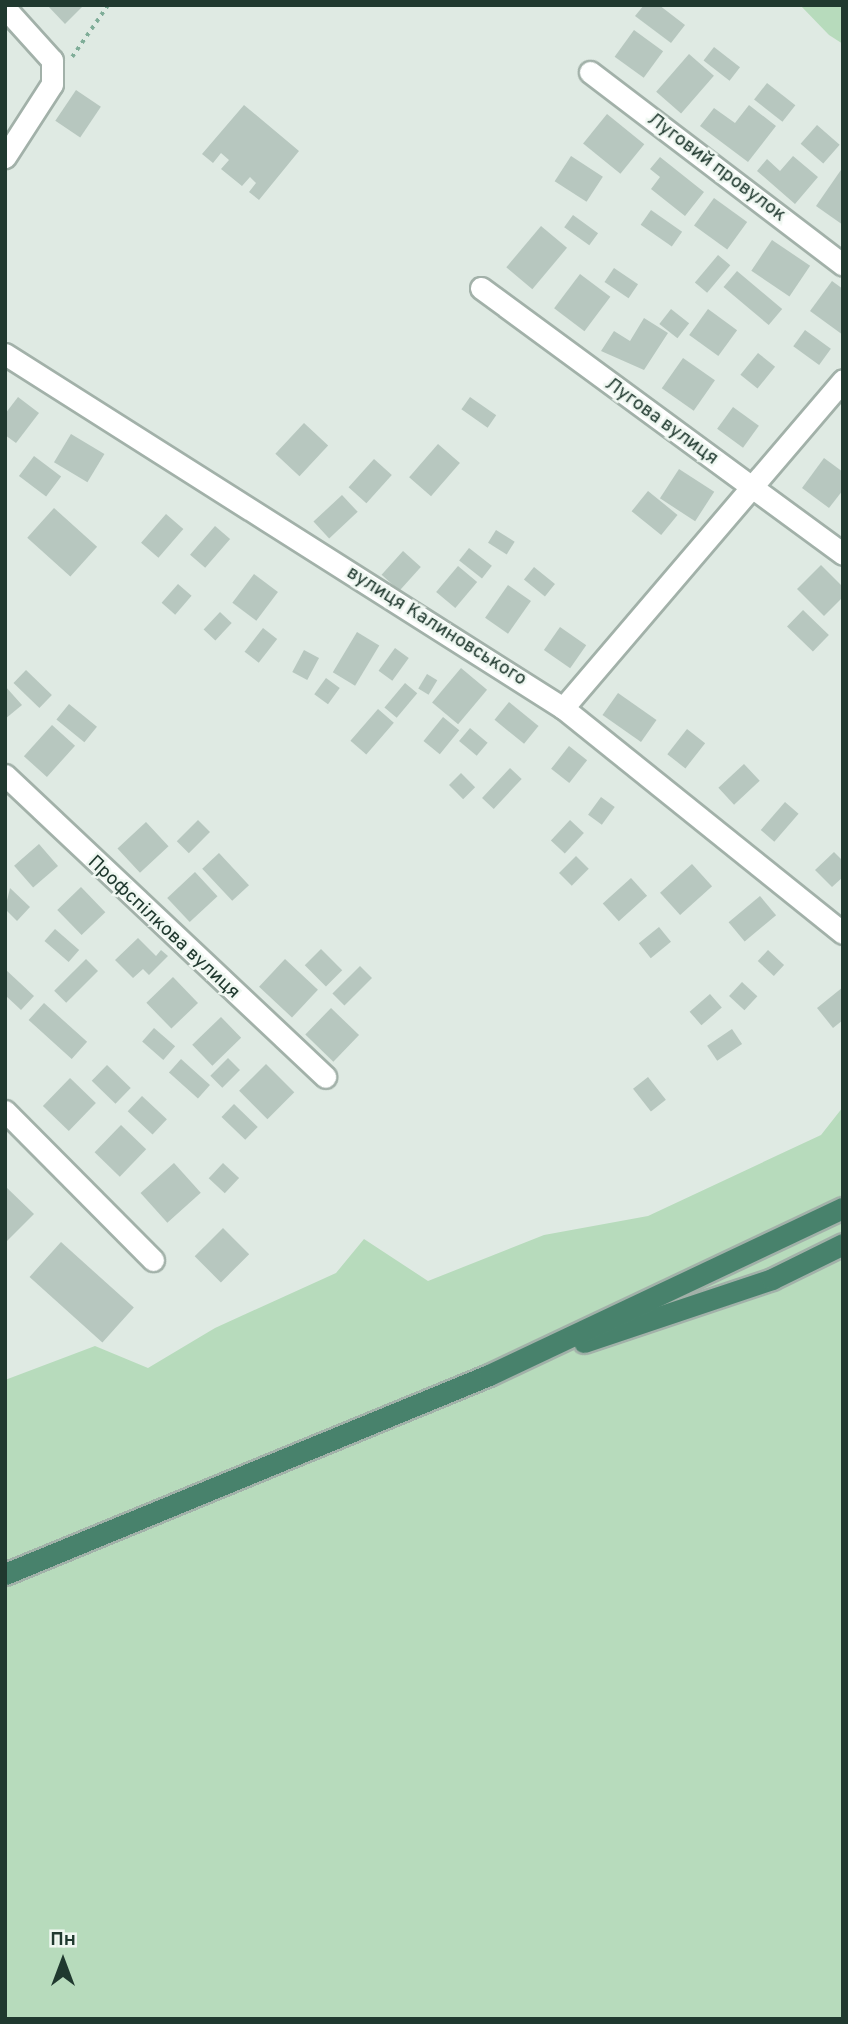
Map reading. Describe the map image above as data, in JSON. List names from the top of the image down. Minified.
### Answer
{"streets":{"street":["Луговий провулок","Лугова вулиця","вулиця Калиновського","Профспілкова вулиця"]},"north":"top"}
